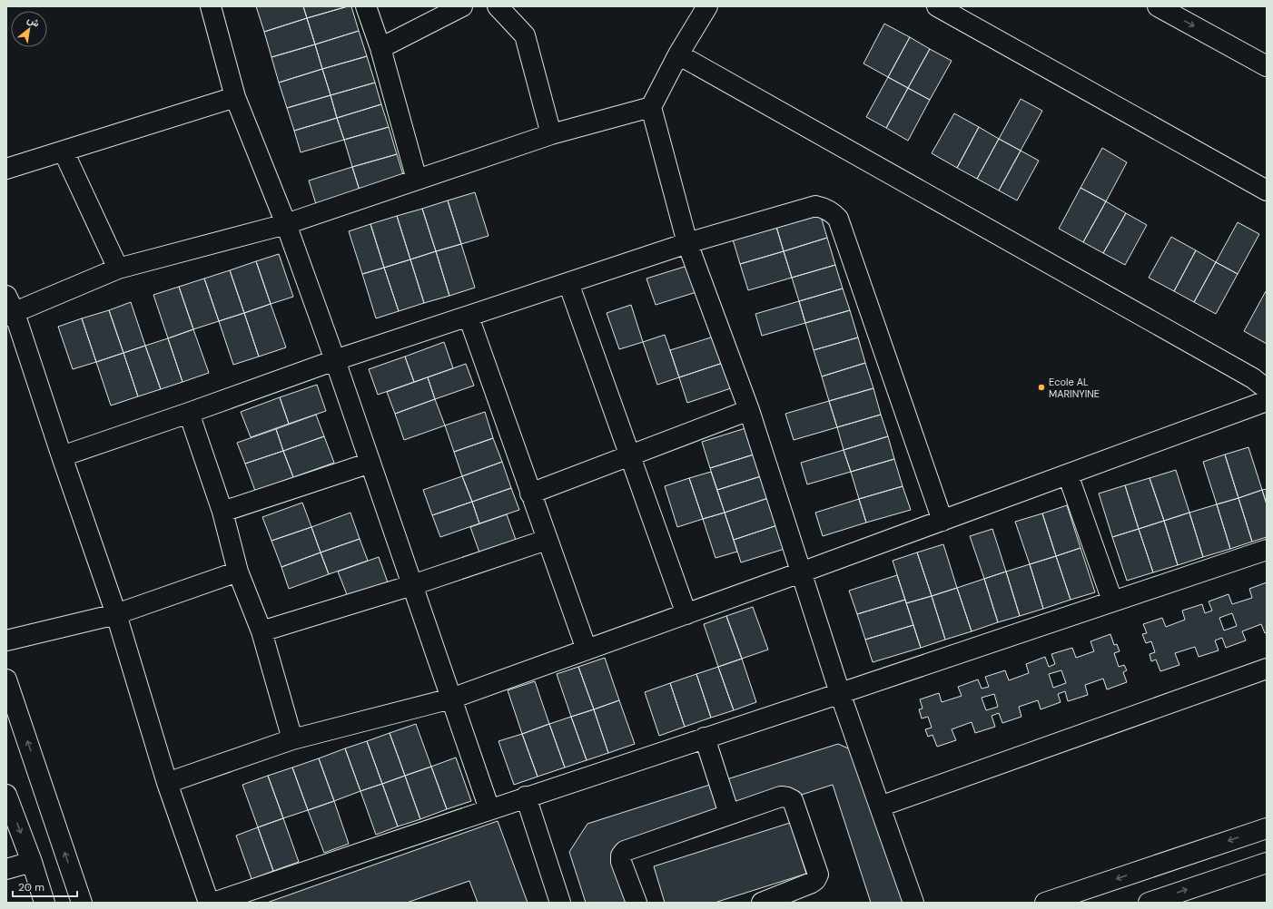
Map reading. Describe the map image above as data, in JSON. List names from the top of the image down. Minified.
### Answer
{"places":["Ecole AL MARINYINE"],"scale_bar":"20 m","north":"top right"}
